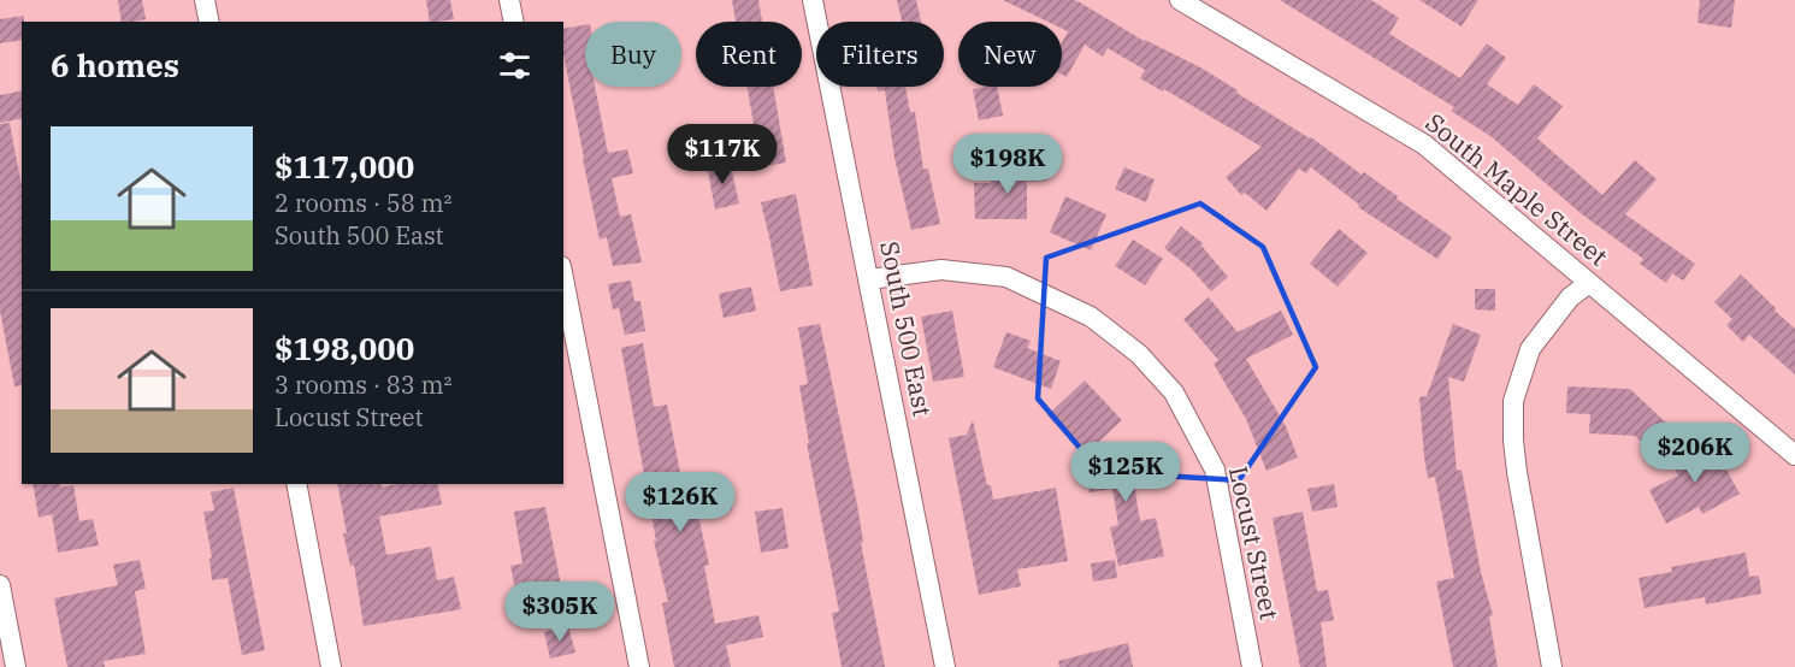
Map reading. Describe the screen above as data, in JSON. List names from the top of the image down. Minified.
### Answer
{"streets":{"street":["South Maple Street","South 500 East","Locust Street"]},"crossings":[["South 500 East","Locust Street"]],"page":{"chip":["Buy","Rent","Filters","New"],"heading":"6 homes","list":[{"name":"$117,000","note":"2 rooms · 58 m² · South 500 East"},{"name":"$198,000","note":"3 rooms · 83 m² · Locust Street"}],"price":["$117K","$198K","$206K","$125K","$126K","$305K"]}}
